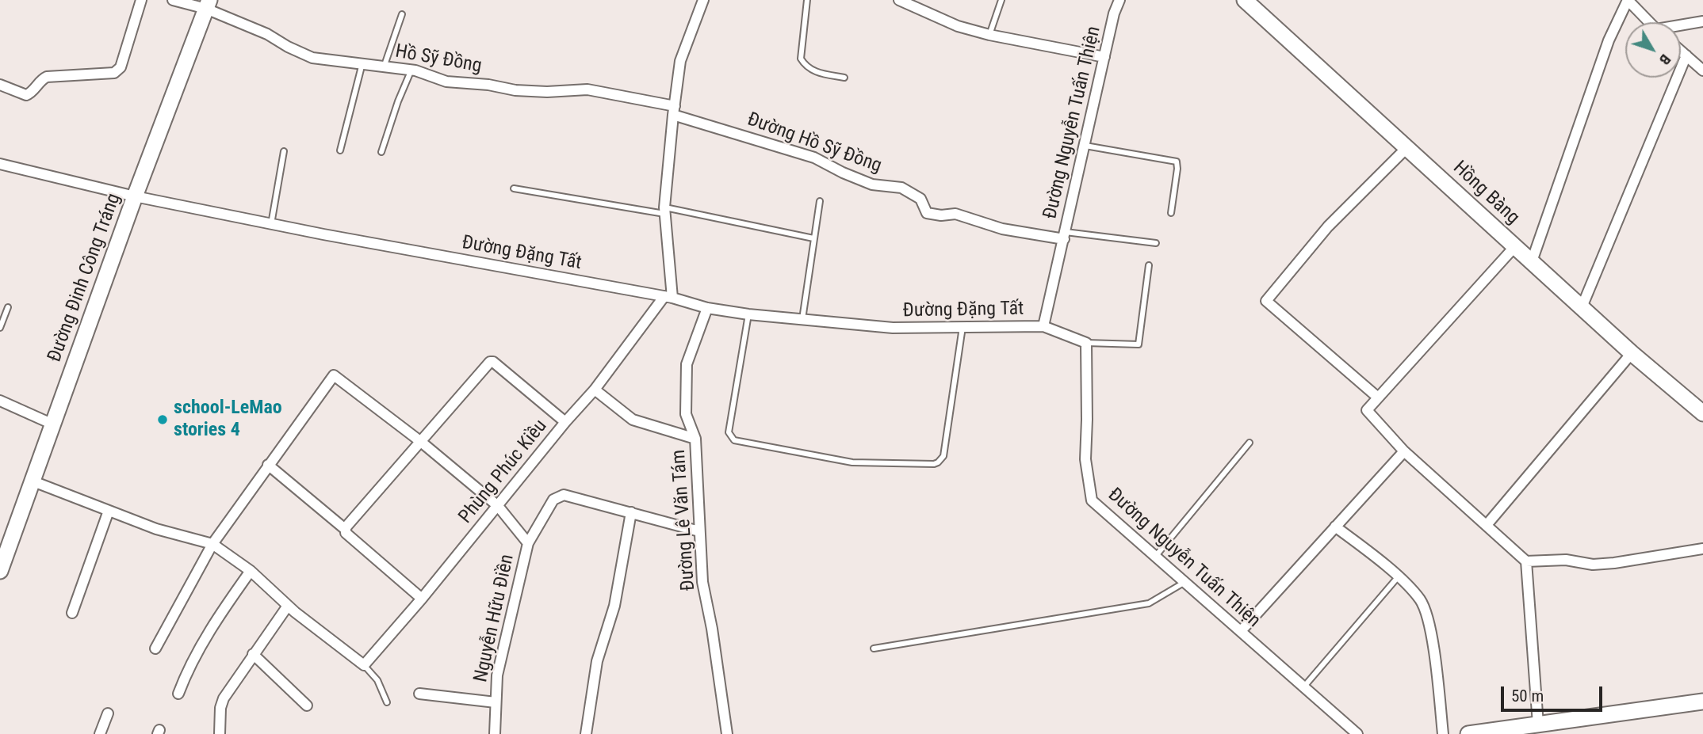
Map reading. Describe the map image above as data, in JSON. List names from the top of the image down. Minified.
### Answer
{"streets":{"street":["Hồ Sỹ Đồng","Đường Nguyễn Tuấn Thiện","Đường Hồ Sỹ Đồng","Hồng Bàng","Đường Đặng Tất","Đường Đinh Công Tráng","Phùng Phúc Kiều","Đường Lê Văn Tám","Nguyễn Hữu Điền"]},"crossings":[["Hồ Sỹ Đồng","Đường Hồ Sỹ Đồng"],["Hồ Sỹ Đồng","Đường Đinh Công Tráng"],["Đường Nguyễn Tuấn Thiện","Đường Hồ Sỹ Đồng"],["Đường Nguyễn Tuấn Thiện","Đường Đặng Tất"],["Đường Đặng Tất","Đường Đinh Công Tráng"],["Đường Đặng Tất","Phùng Phúc Kiều"],["Đường Đặng Tất","Đường Lê Văn Tám"],["Đường Lê Văn Tám","Nguyễn Hữu Điền"]],"places":["school-LeMao stories 4"],"scale_bar":"50 m","north":"bottom right"}
